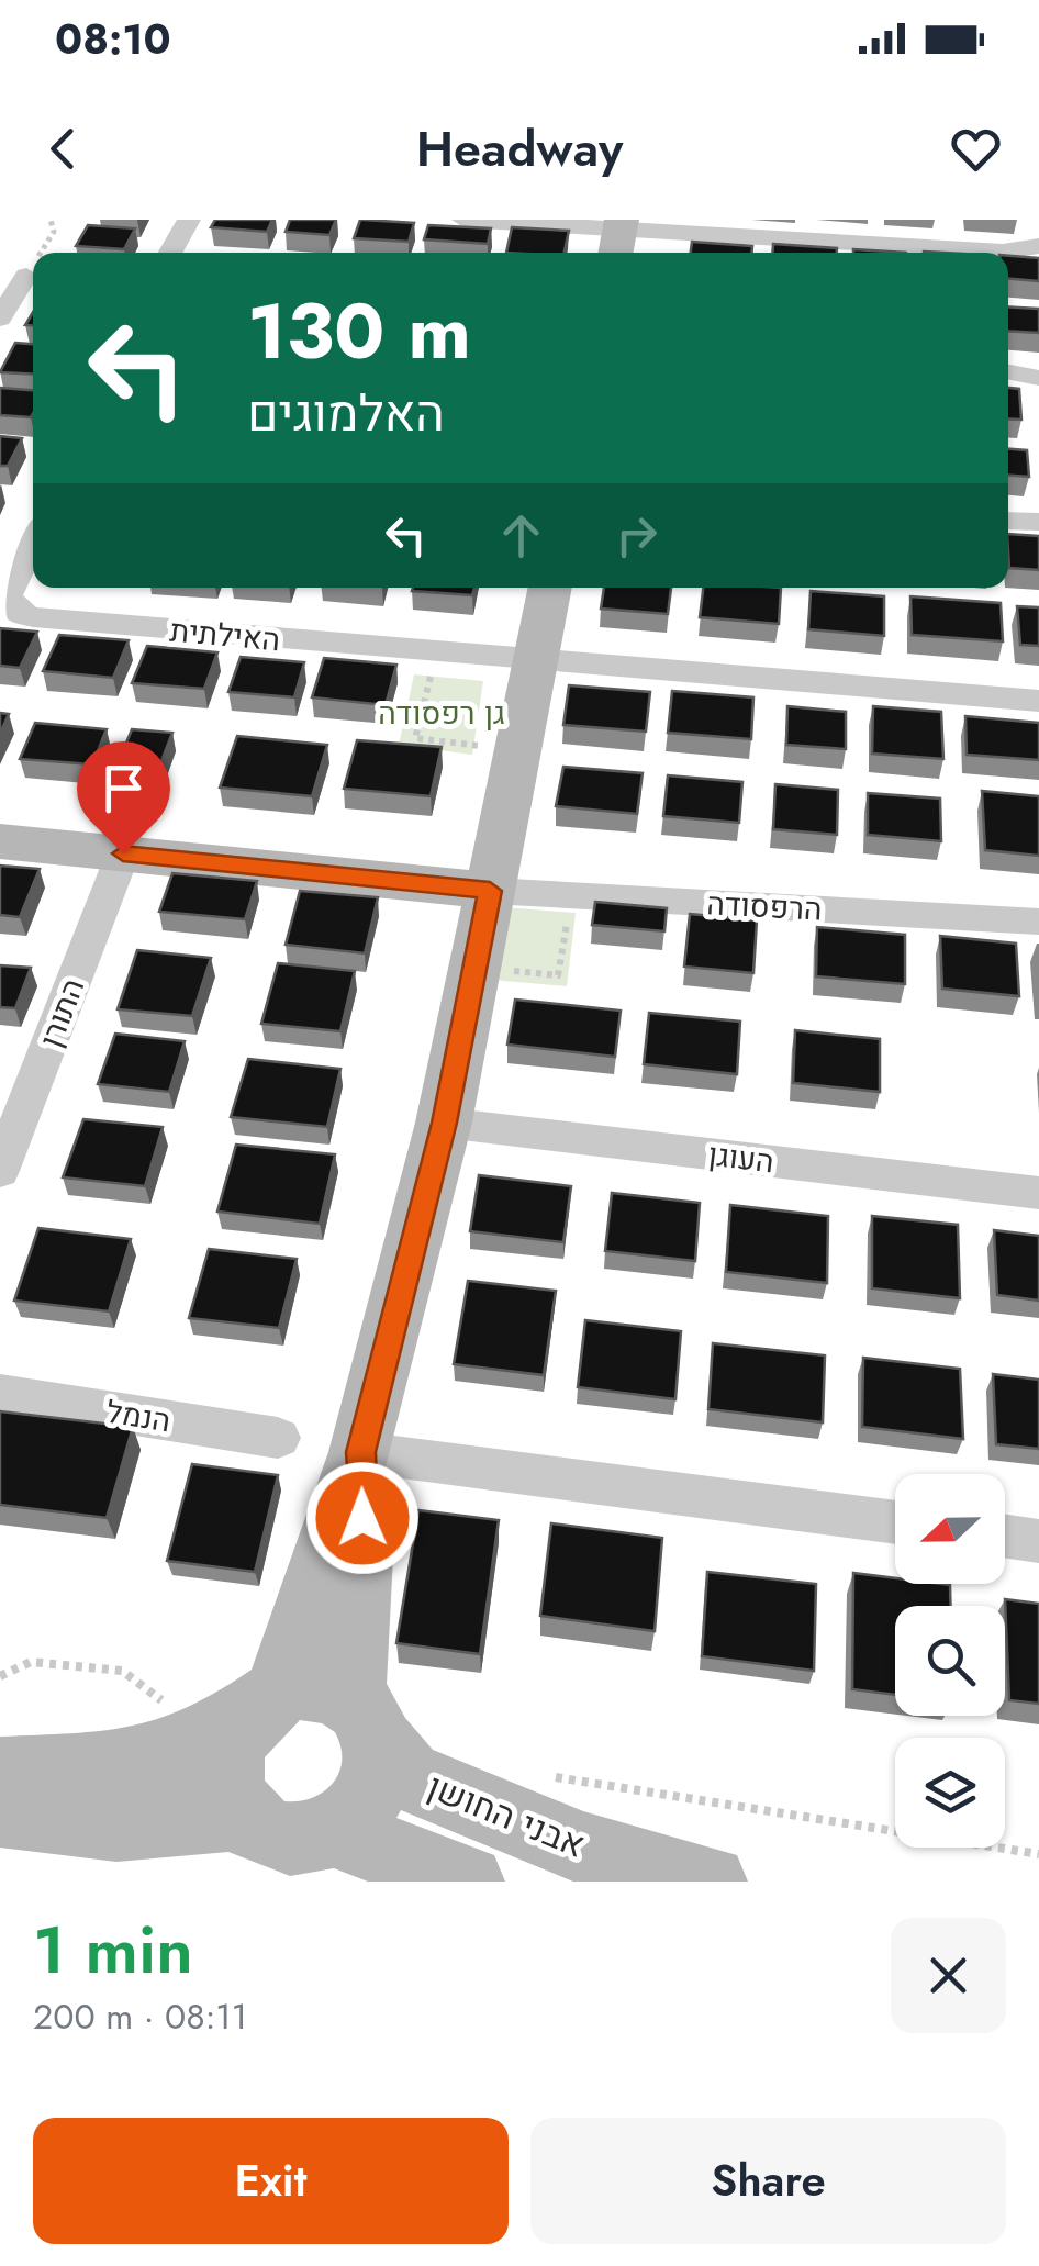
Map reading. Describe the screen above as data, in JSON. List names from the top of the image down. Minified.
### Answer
{"streets":{"street":["האילתית","הרפסודה","התורן","העוגן","הנמל","אבני החושן"]},"parks":["גן רפסודה"],"north":"left","page":{"status":"08:10","header":"Headway","turn":["130 m","האלמוגים"],"heading":["1 min","200 m · 08:11"],"buttons":["Exit","Share"]}}
